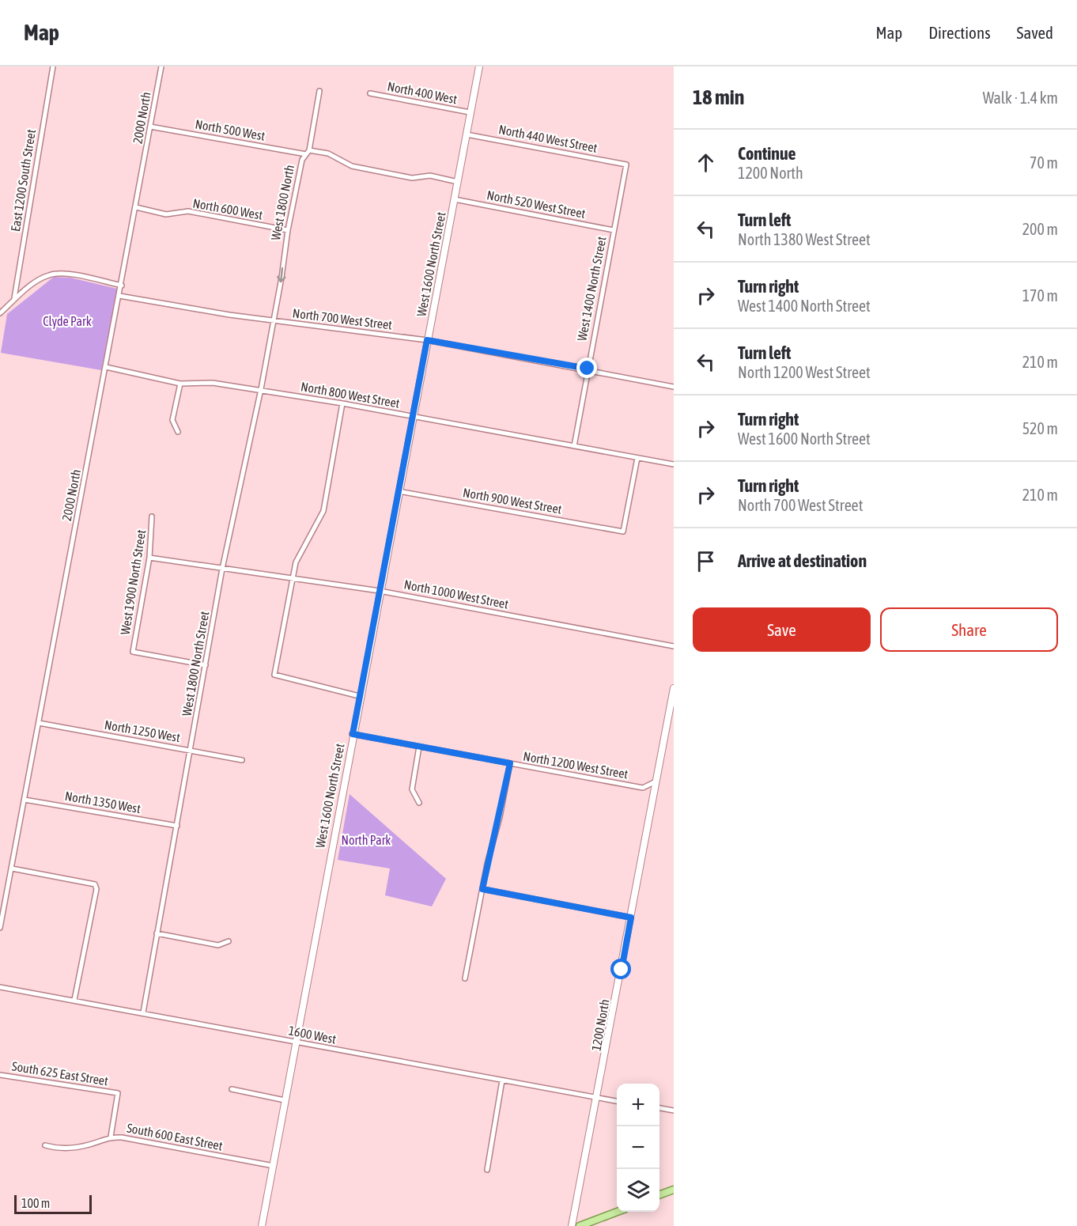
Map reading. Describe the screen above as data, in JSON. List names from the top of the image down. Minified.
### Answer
{"streets":{"street":["North 400 West","2000 North","North 500 West","North 440 West Street","East 1200 South Street","West 1800 North","North 520 West Street","North 600 West","West 1600 North Street","West 1400 North Street","North 700 West Street","North 800 West Street","North 900 West Street","West 1900 North Street","North 1000 West Street","West 1800 North Street","North 1250 West","North 1200 West Street","North 1350 West","1200 North","1600 West","South 625 East Street","South 600 East Street"]},"crossings":[["North 400 West","West 1600 North Street"],["2000 North","North 500 West"],["2000 North","North 600 West"],["2000 North","North 700 West Street"],["2000 North","North 800 West Street"],["2000 North","North 1250 West"],["2000 North","North 1350 West"],["North 500 West","West 1800 North"],["North 500 West","West 1600 North Street"],["North 440 West Street","West 1600 North Street"],["North 440 West Street","West 1400 North Street"],["West 1800 North","North 600 West"],["West 1800 North","North 700 West Street"],["West 1800 North","West 1800 North Street"],["North 520 West Street","West 1600 North Street"],["North 520 West Street","West 1400 North Street"],["West 1600 North Street","North 700 West Street"],["West 1600 North Street","North 800 West Street"],["West 1600 North Street","North 900 West Street"],["West 1600 North Street","North 1000 West Street"],["West 1600 North Street","North 1200 West Street"],["West 1600 North Street","1600 West"],["West 1600 North Street","South 600 East Street"],["West 1400 North Street","North 700 West Street"],["West 1400 North Street","North 800 West Street"],["North 700 West Street","West 1800 North Street"],["North 800 West Street","North 900 West Street"],["North 800 West Street","West 1800 North Street"],["West 1900 North Street","North 1000 West Street"],["West 1900 North Street","West 1800 North Street"],["North 1000 West Street","West 1800 North Street"],["West 1800 North Street","North 1250 West"],["West 1800 North Street","North 1350 West"],["West 1800 North Street","1600 West"],["North 1200 West Street","1200 North"],["1200 North","1600 West"],["South 625 East Street","South 600 East Street"]],"one_way":["West 1800 North"],"parks":["Clyde Park","North Park"],"scale_bar":"100 m","page":{"header":"Map","nav":["Map","Directions","Saved"],"heading":["18 min","Walk · 1.4 km"],"list":[["Continue","1200 North","70 m"],["Turn left","North 1380 West Street","200 m"],["Turn right","West 1400 North Street","170 m"],["Turn left","North 1200 West Street","210 m"],["Turn right","West 1600 North Street","520 m"],["Turn right","North 700 West Street","210 m"],"Arrive at destination"],"buttons":["Save","Share"],"map_buttons":["+","−"],"scale":"100 m"}}
